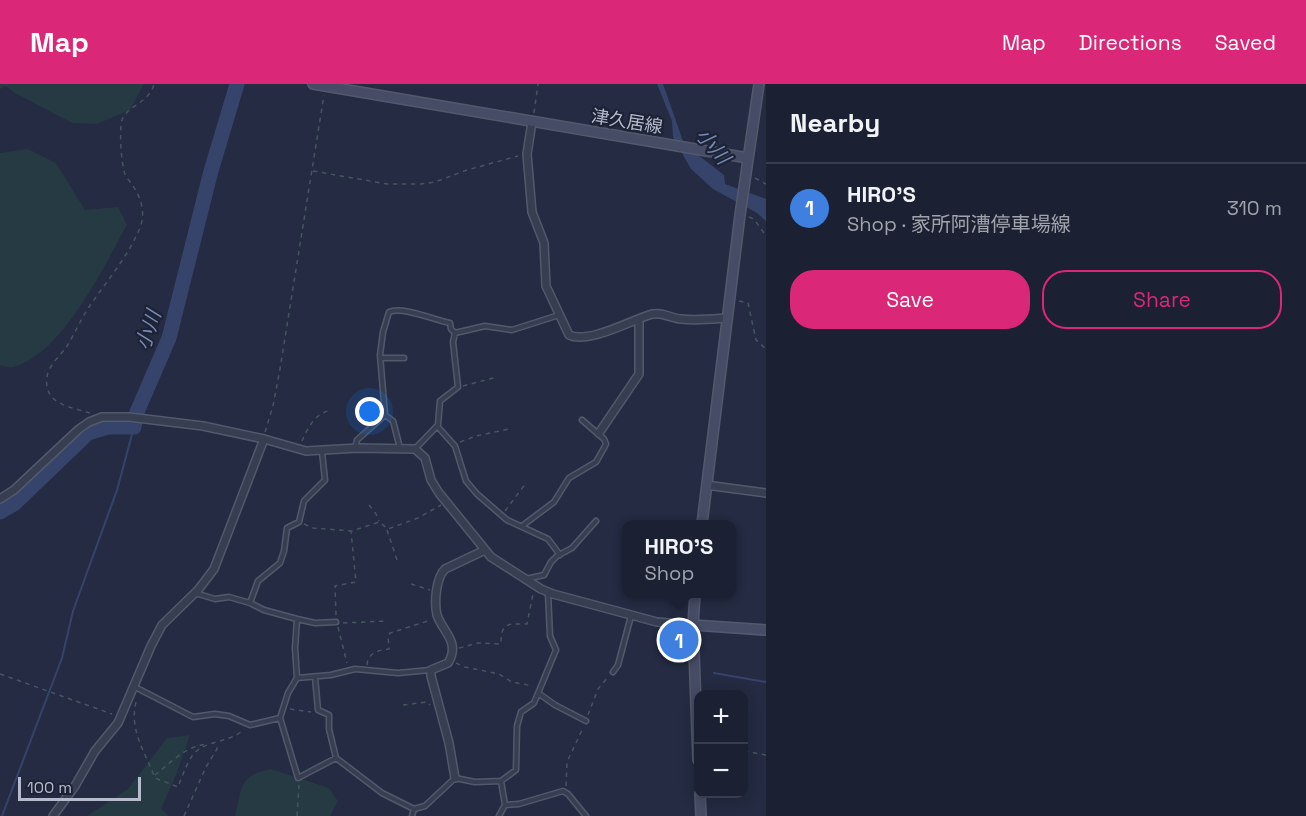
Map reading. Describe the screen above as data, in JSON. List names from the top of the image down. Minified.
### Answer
{"streets":{"main road":["津久居線"]},"water":["小川"],"scale_bar":"100 m","page":{"header":"Map","nav":["Map","Directions","Saved"],"heading":"Nearby","list":[{"mark":"1","name":"HIRO'S","note":"Shop · 家所阿漕停車場線","value":"310 m"}],"buttons":["Save","Share"],"popup":["HIRO'S","Shop"],"pins":"1","map_buttons":["+","−"],"scale":"100 m"}}
